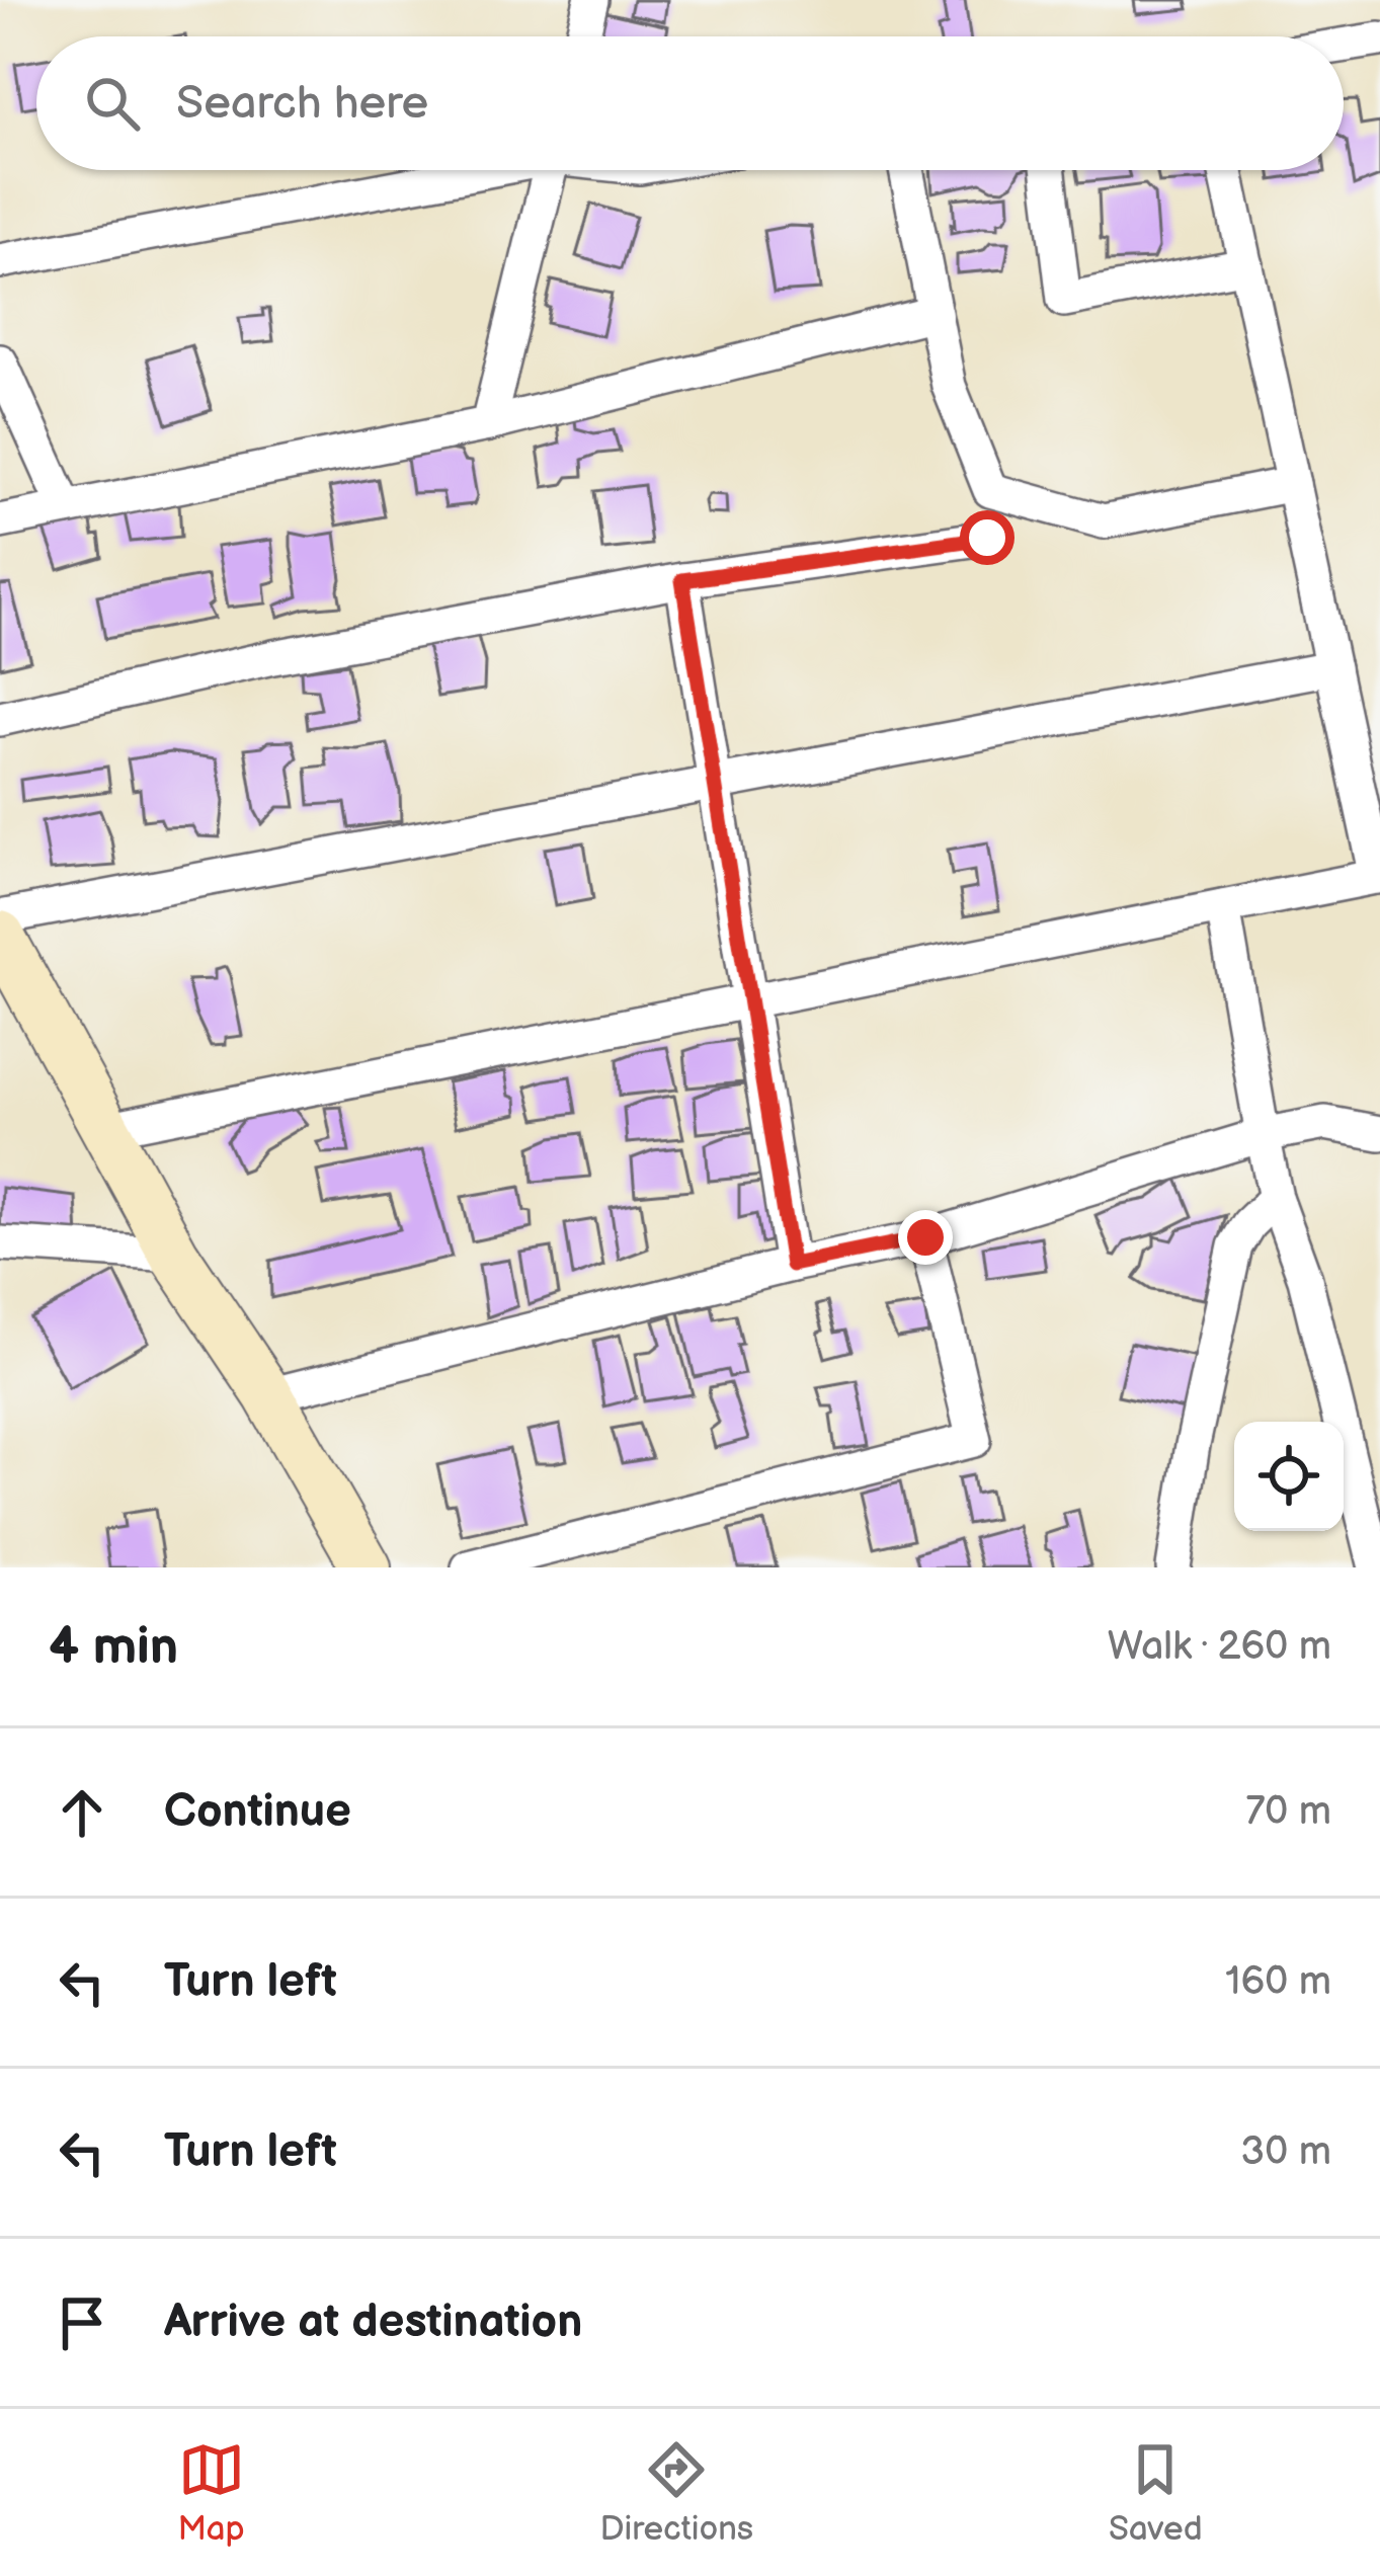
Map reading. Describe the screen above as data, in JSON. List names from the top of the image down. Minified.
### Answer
{"page":{"search":"Search here","heading":["4 min","Walk · 260 m"],"list":[["Continue","70 m"],["Turn left","160 m"],["Turn left","30 m"],"Arrive at destination"],"nav":["Map","Directions","Saved"]}}
